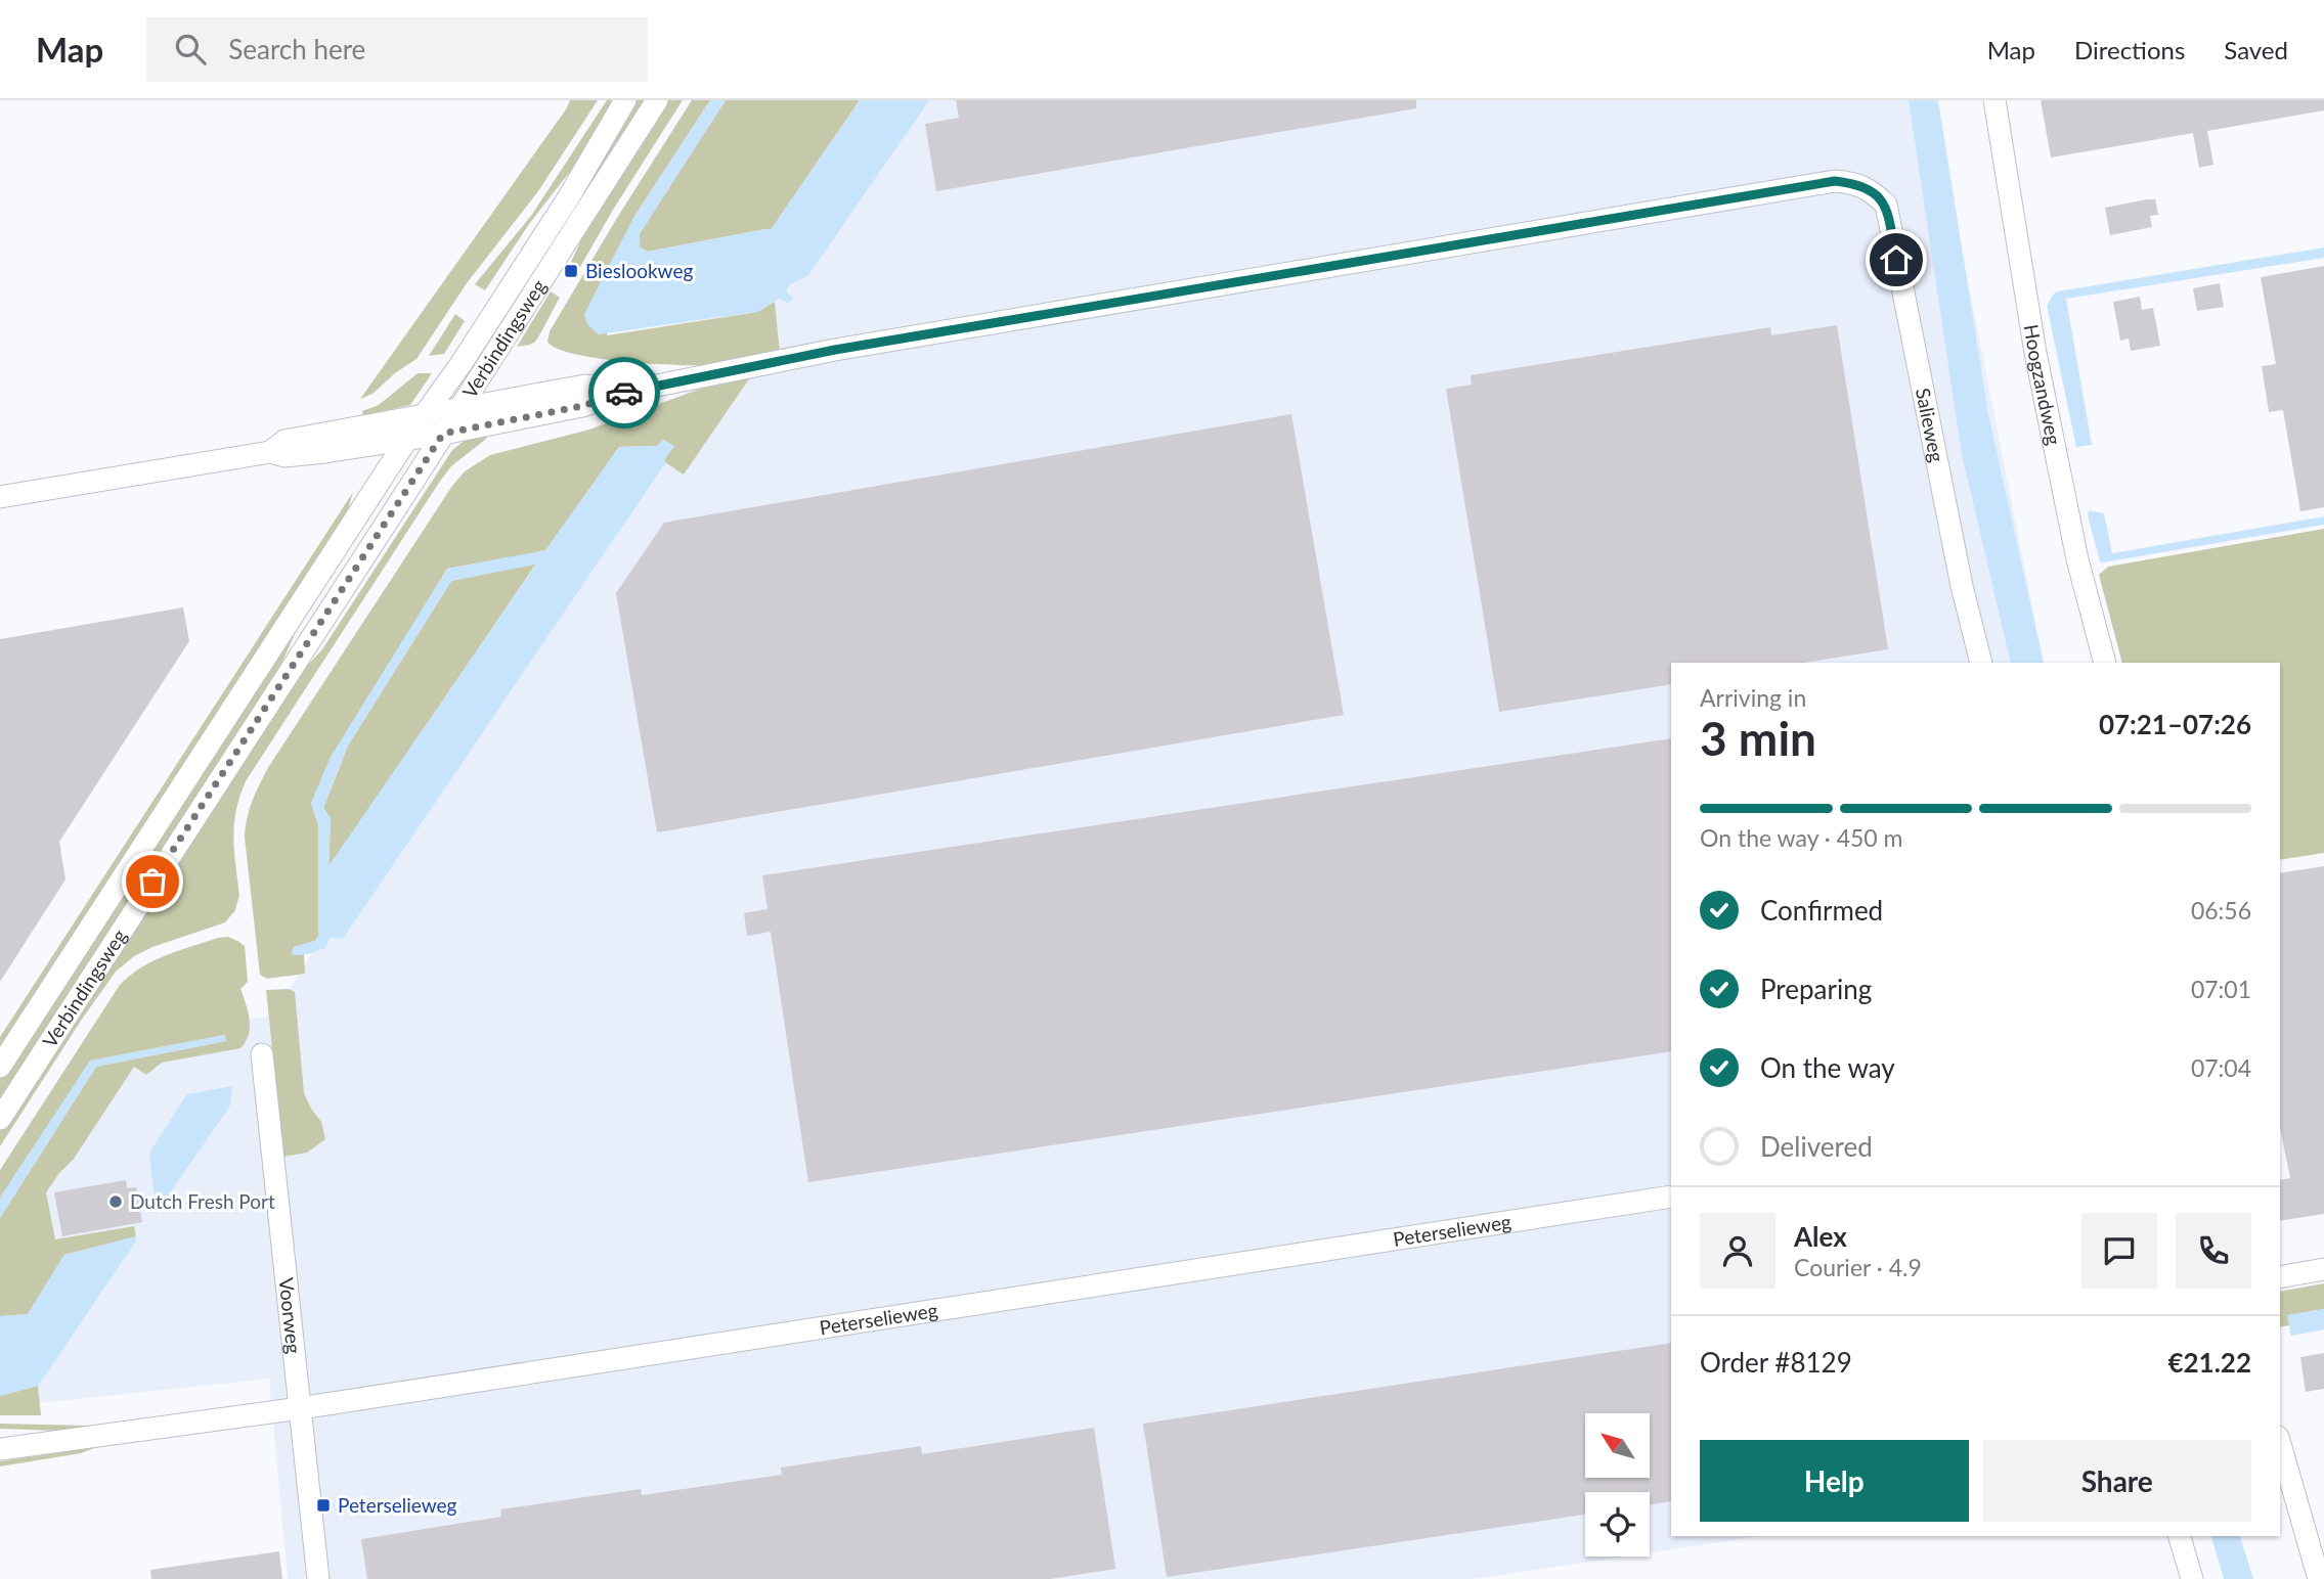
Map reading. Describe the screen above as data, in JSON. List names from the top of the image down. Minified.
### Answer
{"streets":{"street":["Verbindingsweg","Hoogzandweg","Salieweg","Peterselieweg","Voorweg"]},"crossings":[["Peterselieweg","Voorweg"]],"places":{"transit":["Bieslookweg","Peterselieweg"],"other":["Dutch Fresh Port"]},"north":"top left","page":{"header":"Map","search":"Search here","nav":["Map","Directions","Saved"],"heading":["3 min","Arriving in","07:21–07:26"],"panel":["Alex","Courier · 4.9","Order #8129","€21.22"],"bar":"On the way · 450 m","list":[["Confirmed","06:56"],["Preparing","07:01"],["On the way","07:04"],"Delivered"],"buttons":["Help","Share"]}}
